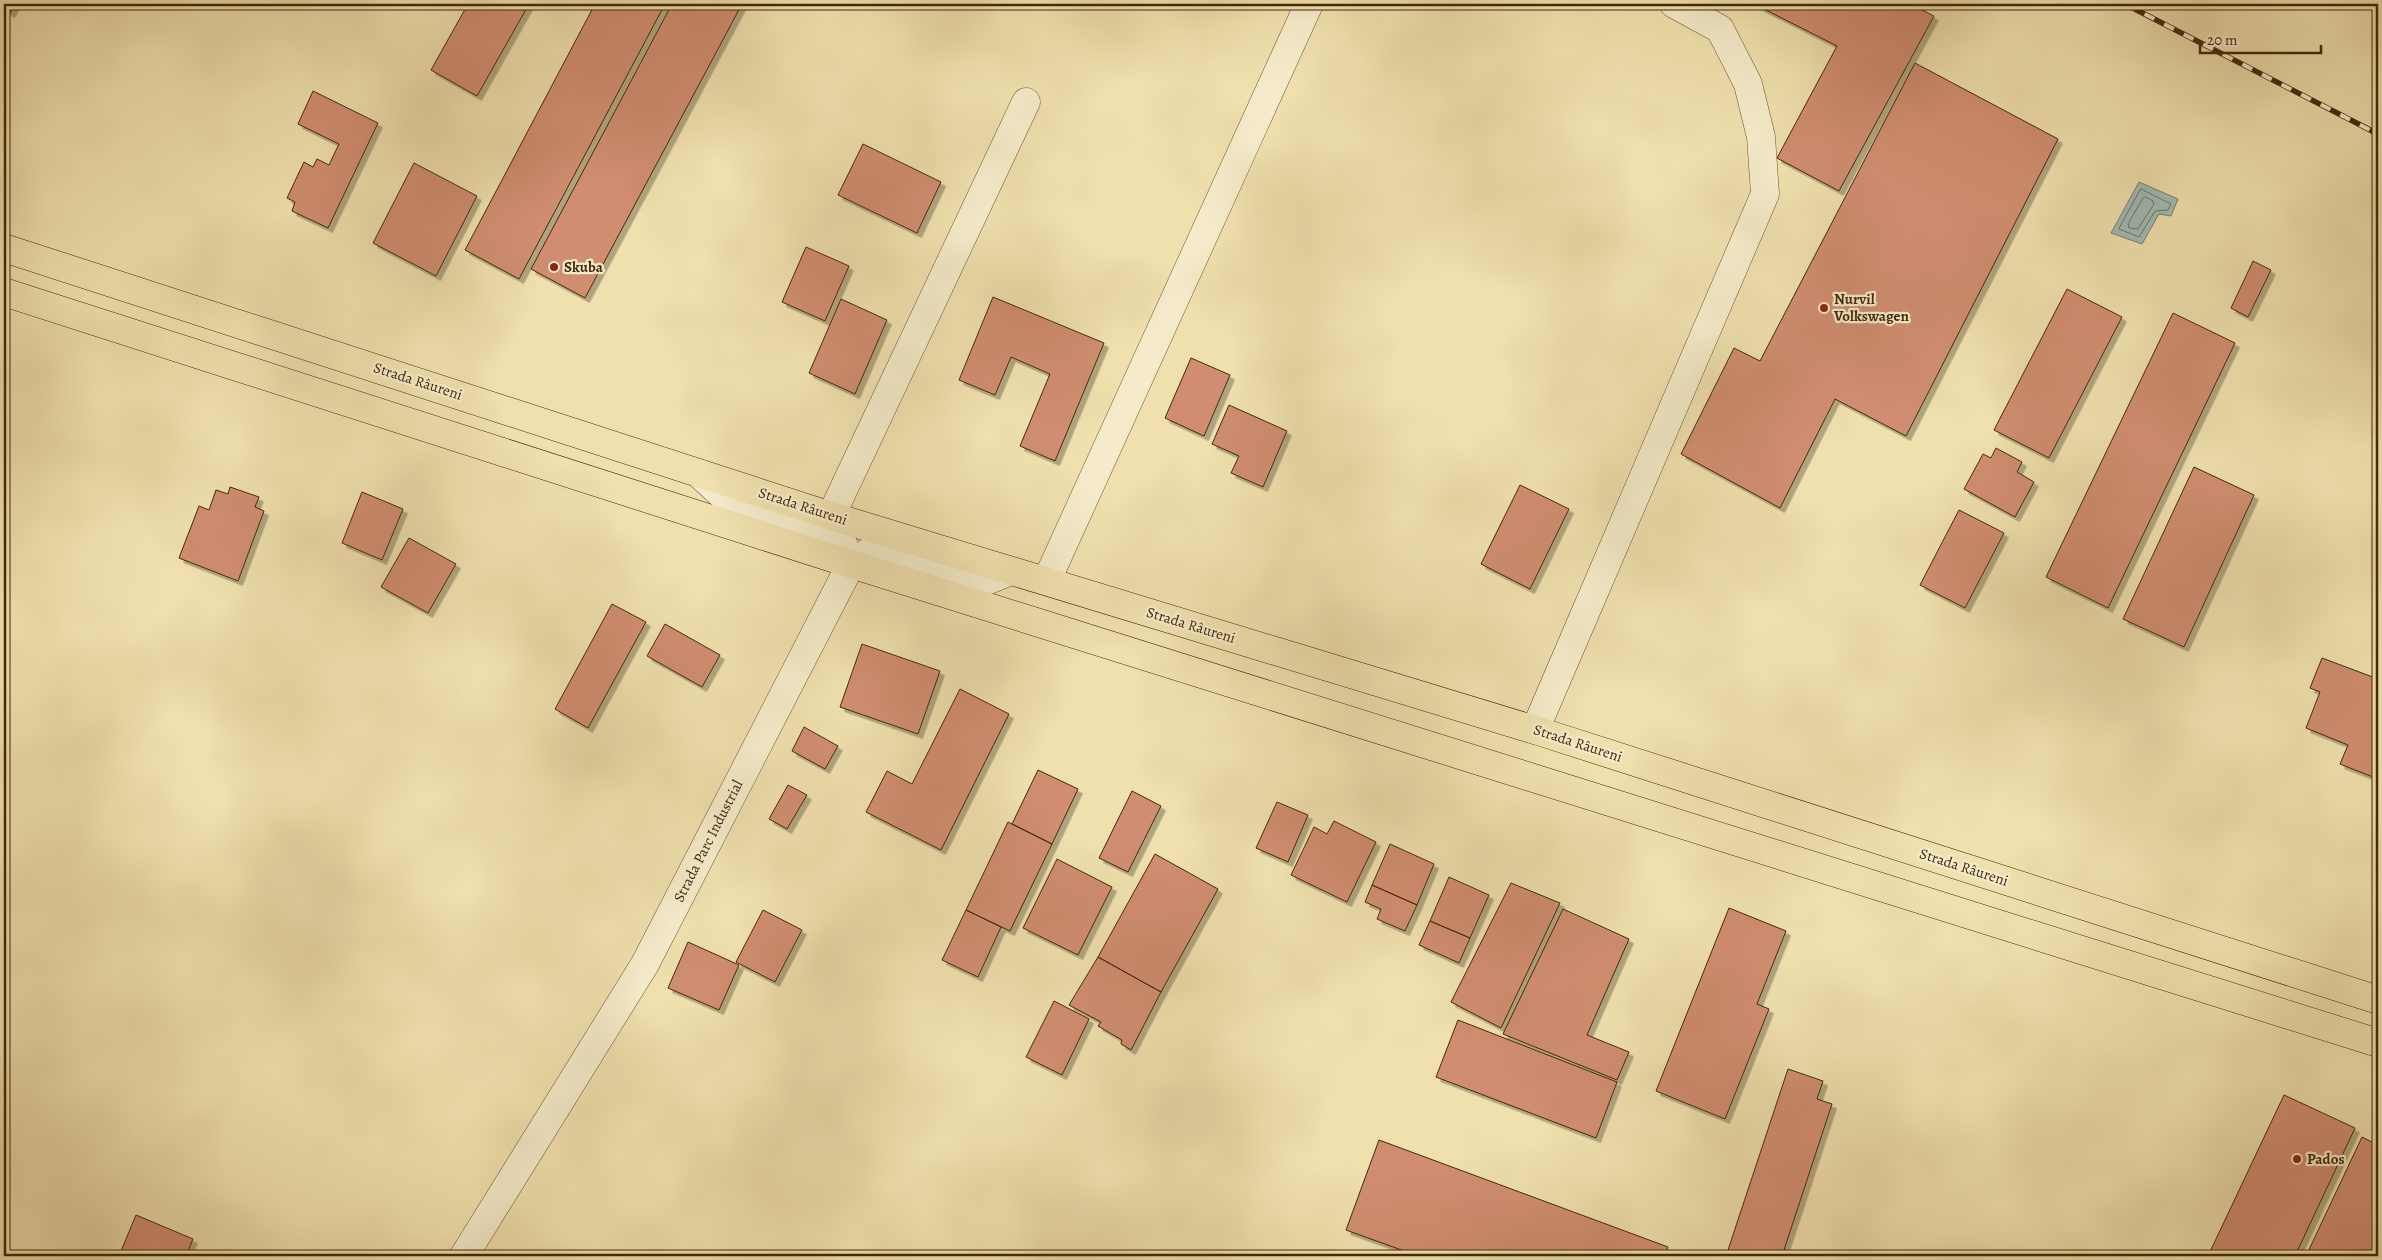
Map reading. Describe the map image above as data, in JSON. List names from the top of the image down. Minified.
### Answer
{"streets":{"main road":["Strada Râureni"],"street":["Strada Parc Industrial"]},"crossings":[["Strada Râureni","Strada Parc Industrial"]],"places":["Skuba","Nurvil Volkswagen","Pados"],"scale_bar":"20 m"}
